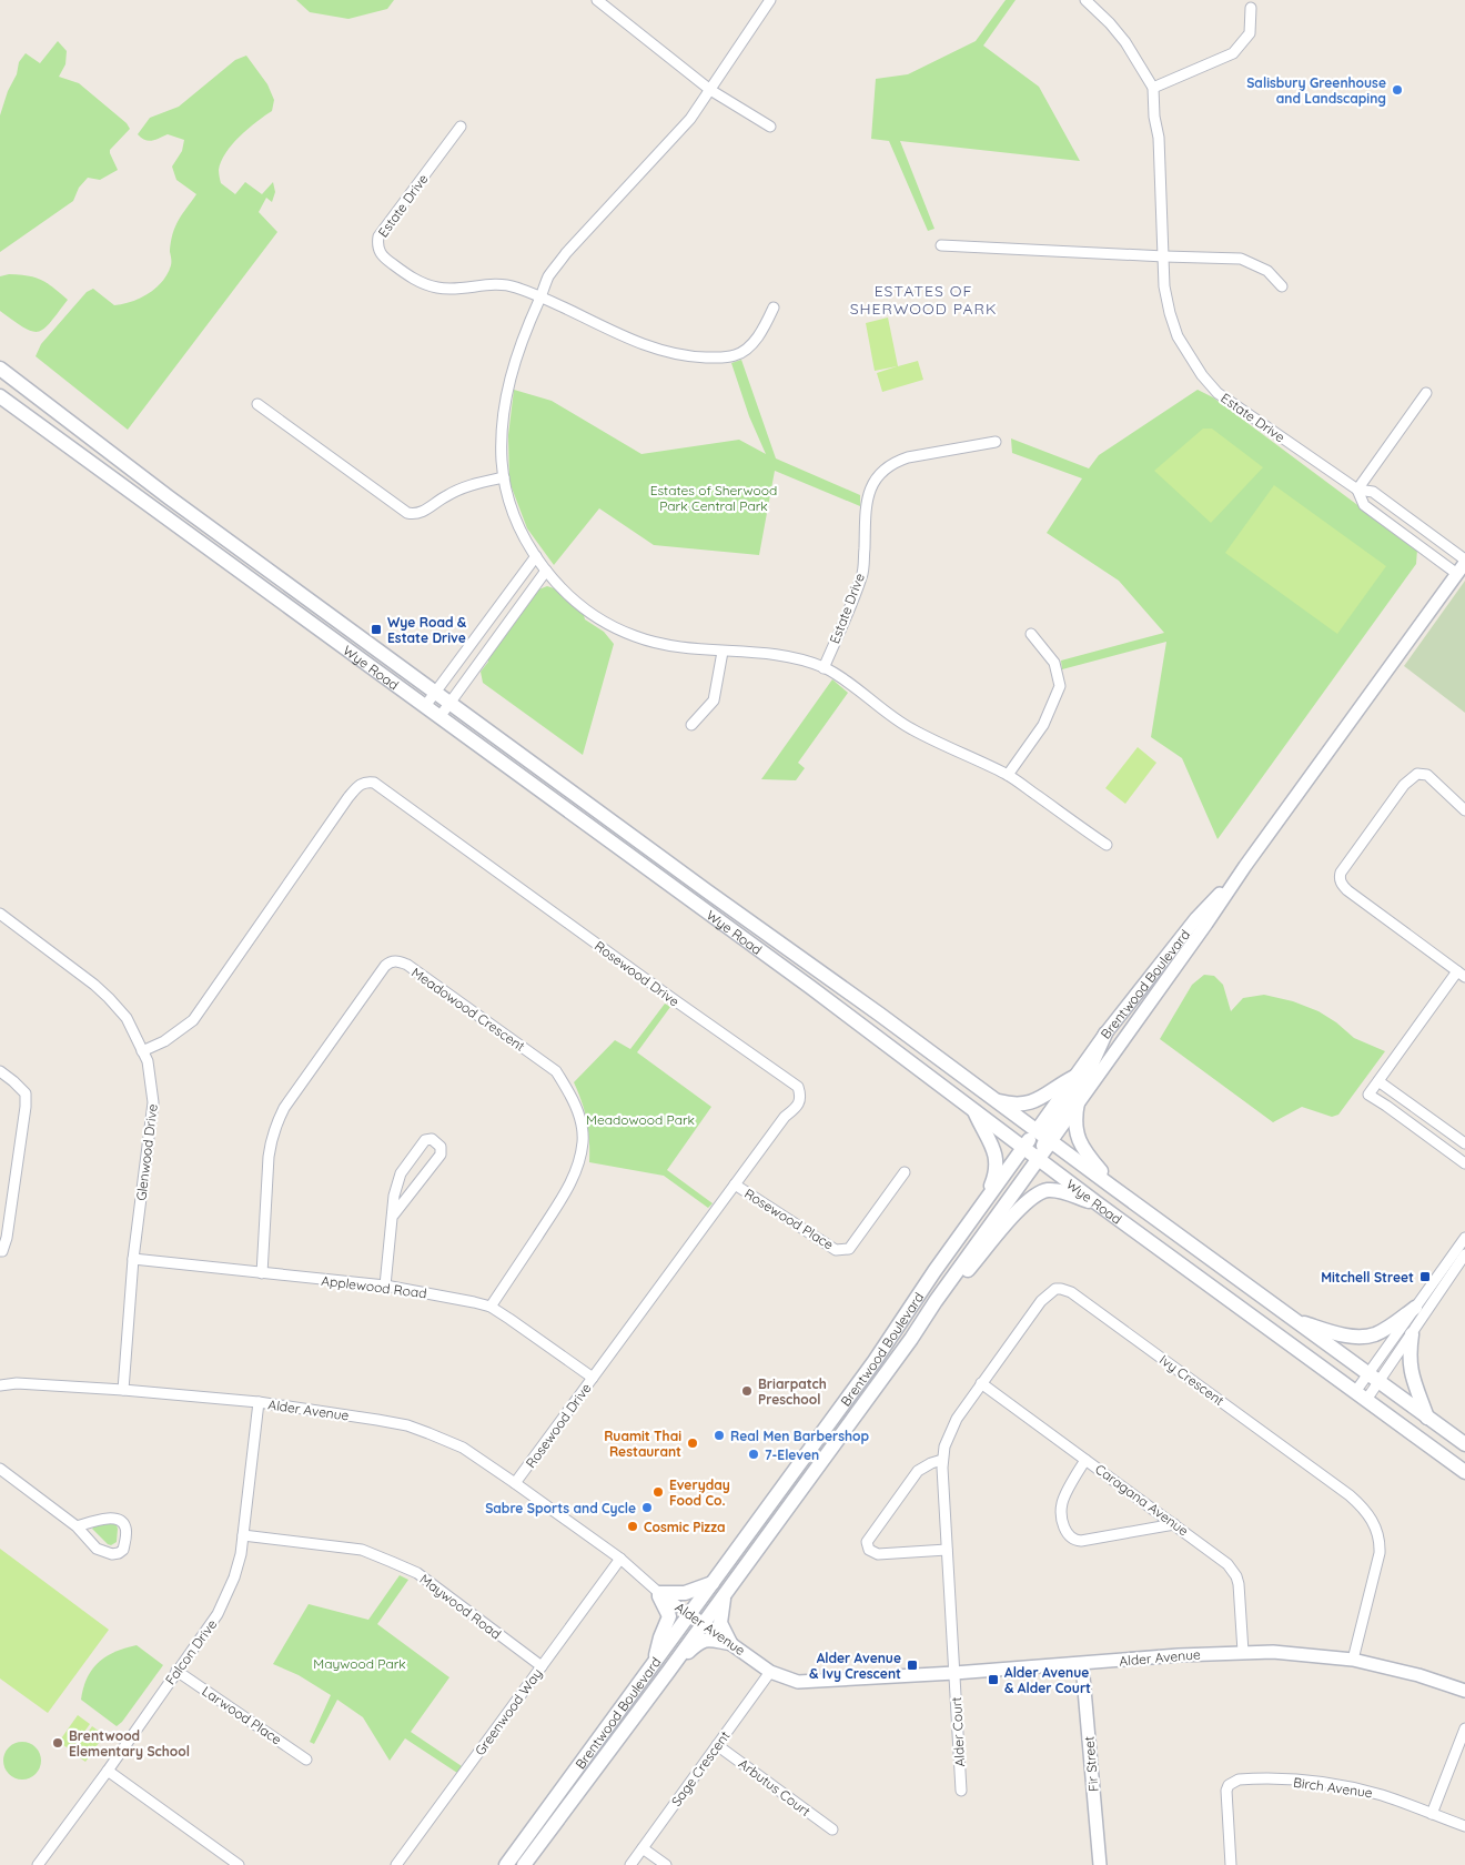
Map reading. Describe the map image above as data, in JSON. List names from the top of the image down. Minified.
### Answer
{"streets":{"main road":["Wye Road","Brentwood Boulevard"],"street":["Estate Drive","Rosewood Drive","Meadowood Crescent","Glenwood Drive","Rosewood Place","Applewood Road","Ivy Crescent","Alder Avenue","Caragana Avenue","Maywood Road","Falcon Drive","Greenwood Way","Larwood Place","Alder Court","Fir Street","Sage Crescent","Arbutus Court","Birch Avenue"]},"crossings":[["Estate Drive","Brentwood Boulevard"],["Wye Road","Brentwood Boulevard"],["Rosewood Drive","Glenwood Drive"],["Rosewood Drive","Rosewood Place"],["Rosewood Drive","Applewood Road"],["Rosewood Drive","Alder Avenue"],["Brentwood Boulevard","Alder Avenue"],["Meadowood Crescent","Applewood Road"],["Glenwood Drive","Applewood Road"],["Glenwood Drive","Alder Avenue"],["Ivy Crescent","Alder Avenue"],["Ivy Crescent","Caragana Avenue"],["Ivy Crescent","Alder Court"],["Alder Avenue","Caragana Avenue"],["Alder Avenue","Falcon Drive"],["Alder Avenue","Greenwood Way"],["Alder Avenue","Alder Court"],["Alder Avenue","Fir Street"],["Alder Avenue","Sage Crescent"],["Maywood Road","Falcon Drive"],["Maywood Road","Greenwood Way"],["Falcon Drive","Larwood Place"],["Sage Crescent","Arbutus Court"]],"districts":["ESTATES OF SHERWOOD PARK"],"parks":["Estates of Sherwood Park Central Park","Meadowood Park","Maywood Park"],"places":{"other":["Salisbury Greenhouse and Landscaping","Briarpatch Preschool","Real Men Barbershop","Ruamit Thai Restaurant","7-Eleven","Everyday Food Co.","Sabre Sports and Cycle","Cosmic Pizza","Brentwood Elementary School"],"transit":["Wye Road & Estate Drive","Mitchell Street","Alder Avenue & Ivy Crescent","Alder Avenue & Alder Court"]}}
